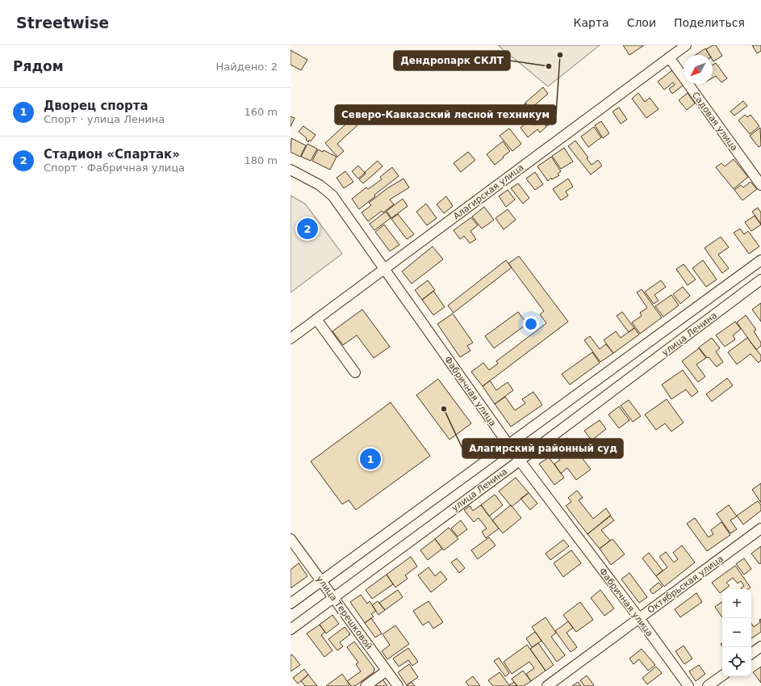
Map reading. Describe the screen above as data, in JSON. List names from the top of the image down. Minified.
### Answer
{"streets":{"street":["Садовая улица","Алагирская улица","улица Ленина","Фабричная улица","Октябрьская улица","улица Терешковой"]},"crossings":[["Садовая улица","Алагирская улица"],["Алагирская улица","Фабричная улица"],["улица Ленина","Фабричная улица"],["улица Ленина","улица Терешковой"],["Фабричная улица","Октябрьская улица"]],"places":["Северо-Кавказский лесной техникум","Дендропарк СКЛТ","Алагирский районный суд"],"north":"bottom left","page":{"header":"Streetwise","nav":["Карта","Слои","Поделиться"],"heading":["Рядом","Найдено: 2"],"list":[{"mark":"1","name":"Дворец спорта","note":"Спорт · улица Ленина","value":"160 m"},{"mark":"2","name":"Стадион «Спартак»","note":"Спорт · Фабричная улица","value":"180 m"}],"pins":["2","1"],"map_buttons":["+","−"]}}
